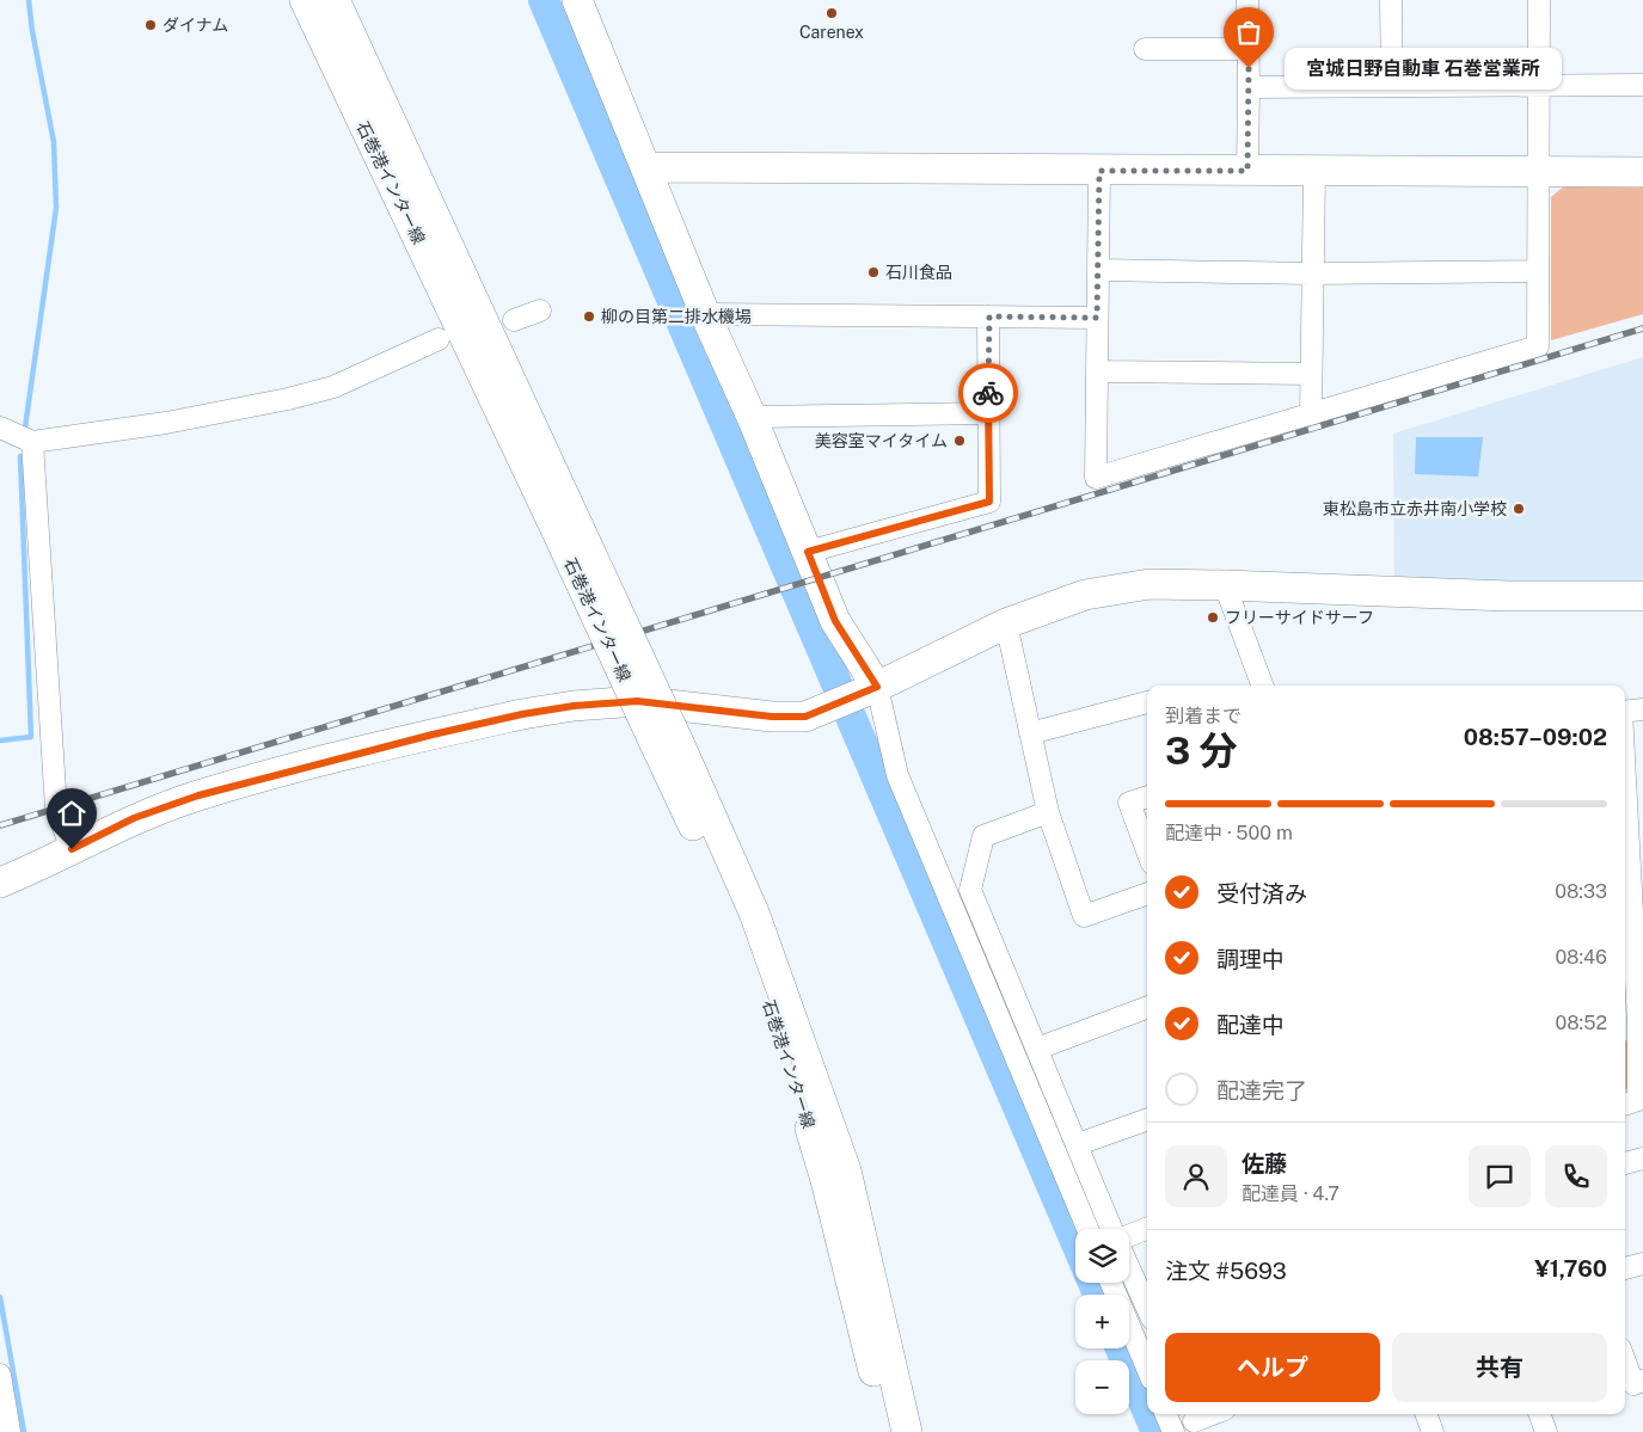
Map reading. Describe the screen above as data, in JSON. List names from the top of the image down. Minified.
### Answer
{"streets":{"street":["石巻港インター線"]},"places":["Carenex","ダイナム","宮城日野自動車 石巻営業所","石川食品","柳の目第二排水機場","美容室マイタイム","東松島市立赤井南小学校","フリーサイドサーフ"],"page":{"bubble":"宮城日野自動車 石巻営業所","heading":["3 分","到着まで","08:57–09:02"],"panel":["佐藤","配達員 · 4.7","注文 #5693","¥1,760"],"bar":"配達中 · 500 m","list":[["受付済み","08:33"],["調理中","08:46"],["配達中","08:52"],"配達完了"],"map_buttons":["+","−"],"buttons":["ヘルプ","共有"]}}
